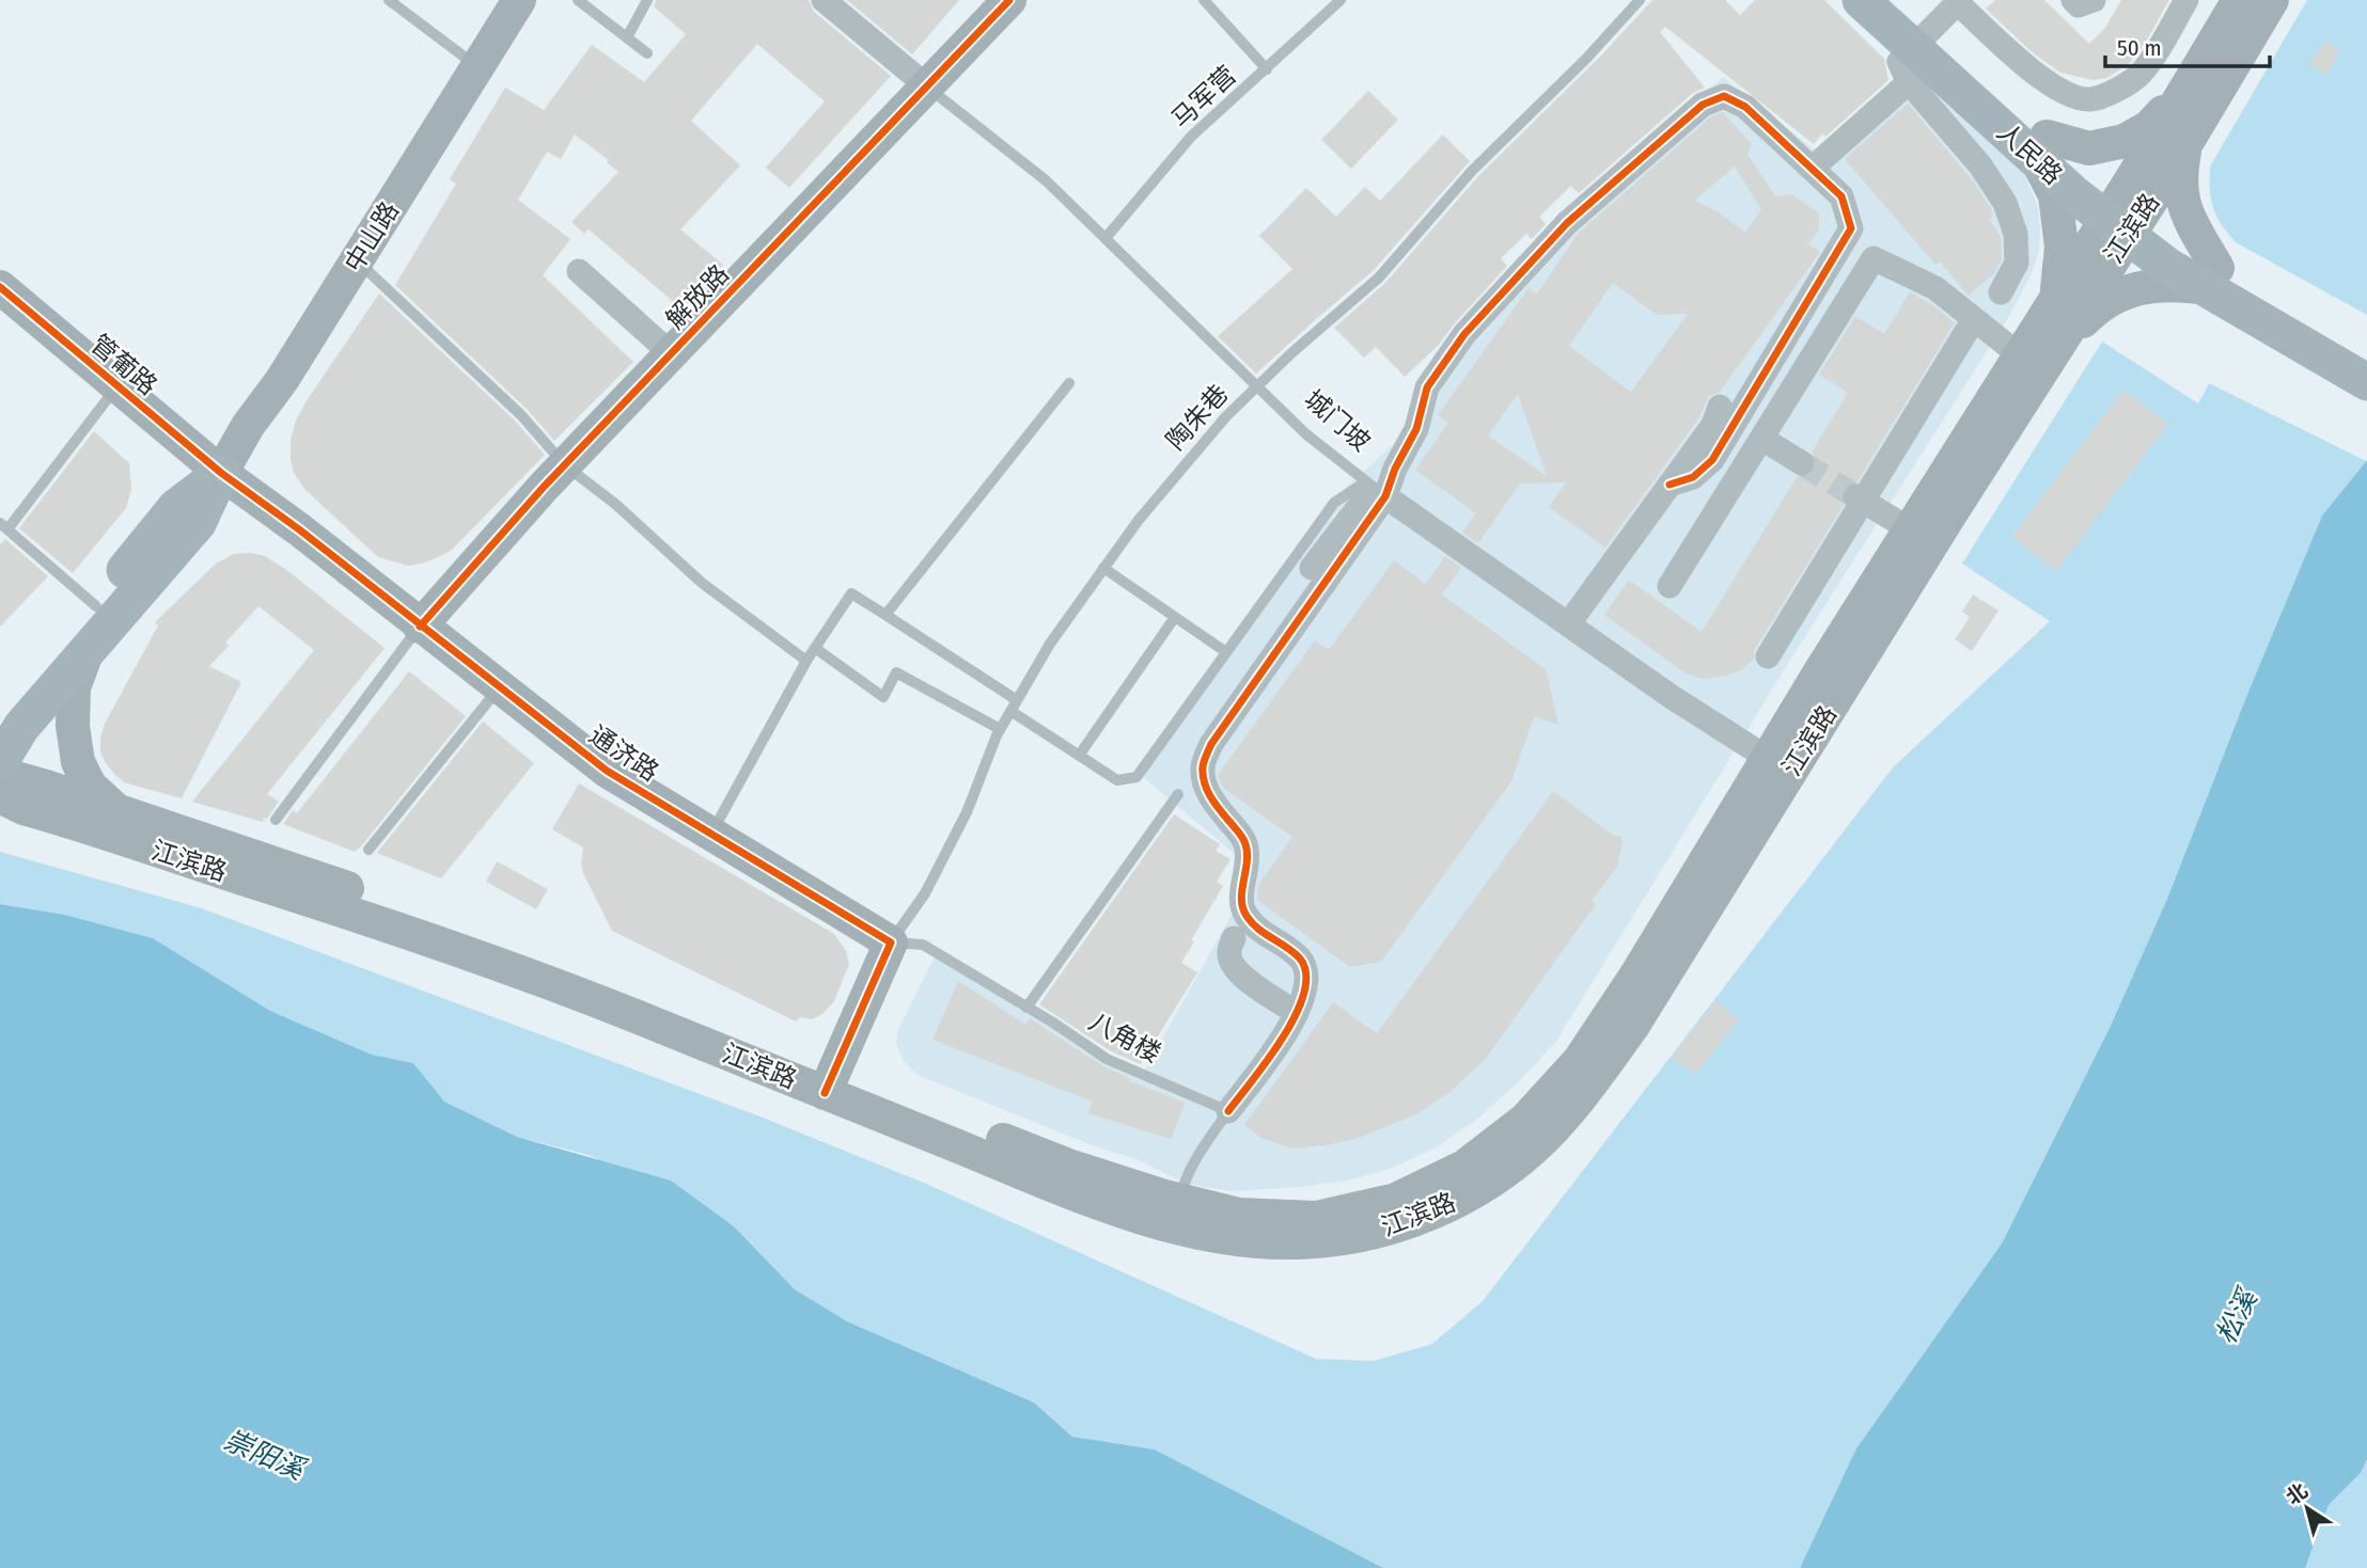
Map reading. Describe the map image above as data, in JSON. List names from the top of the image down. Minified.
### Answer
{"streets":{"main road":["人民路","江滨路","中山路","解放路","管葡路","通济路"],"street":["城门坡"],"lane":["马军营","陶朱巷","八角楼"]},"crossings":[["马军营","城门坡"],["人民路","江滨路"],["江滨路","城门坡"],["中山路","管葡路"],["中山路","通济路"],["解放路","城门坡"],["解放路","通济路"],["管葡路","通济路"],["陶朱巷","城门坡"],["陶朱巷","通济路"],["陶朱巷","八角楼"],["通济路","八角楼"]],"water":["松溪","崇阳溪"],"scale_bar":"50 m","north":"top left"}
